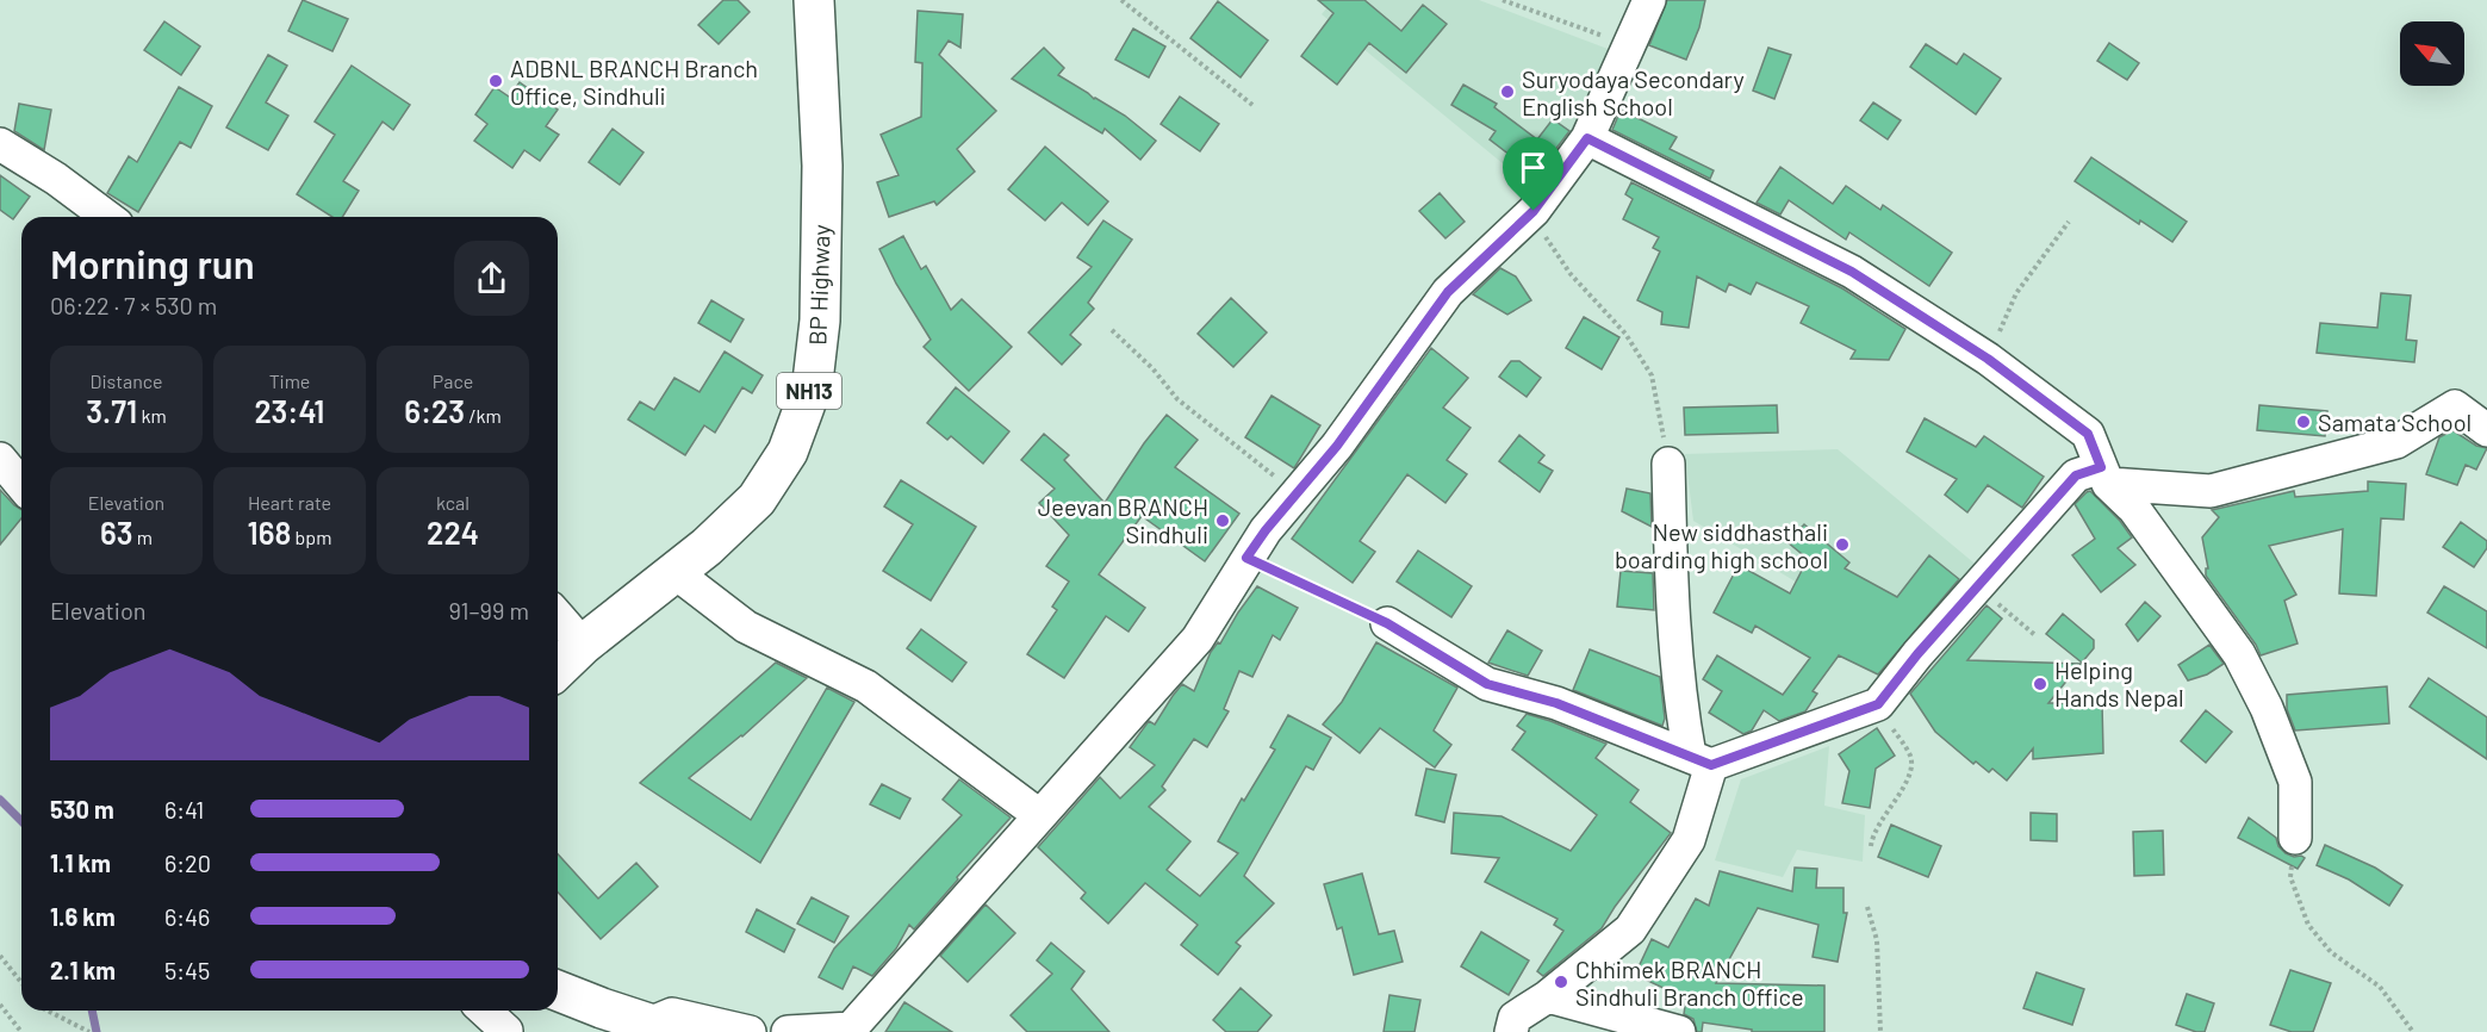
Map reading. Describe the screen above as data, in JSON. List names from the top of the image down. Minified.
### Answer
{"streets":{"highway":["BP Highway","NH13"]},"places":["ADBNL BRANCH Branch Office, Sindhuli","Suryodaya Secondary English School","Samata School","Jeevan BRANCH Sindhuli","New siddhasthali boarding high school","Helping Hands Nepal","Chhimek BRANCH Sindhuli Branch Office"],"north":"top left","page":{"heading":["Morning run","06:22 · 7 × 530 m"],"stats":[["Distance","3.71 km"],["Time","23:41"],["Pace","6:23 /km"],["Elevation","63 m"],["Heart rate","168 bpm"],["kcal","224"]],"chart":["Elevation","91–99 m"],"list":[{"name":"530 m","note":"6:41"},{"name":"1.1 km","note":"6:20"},{"name":"1.6 km","note":"6:46"},{"name":"2.1 km","note":"5:45"}]}}
